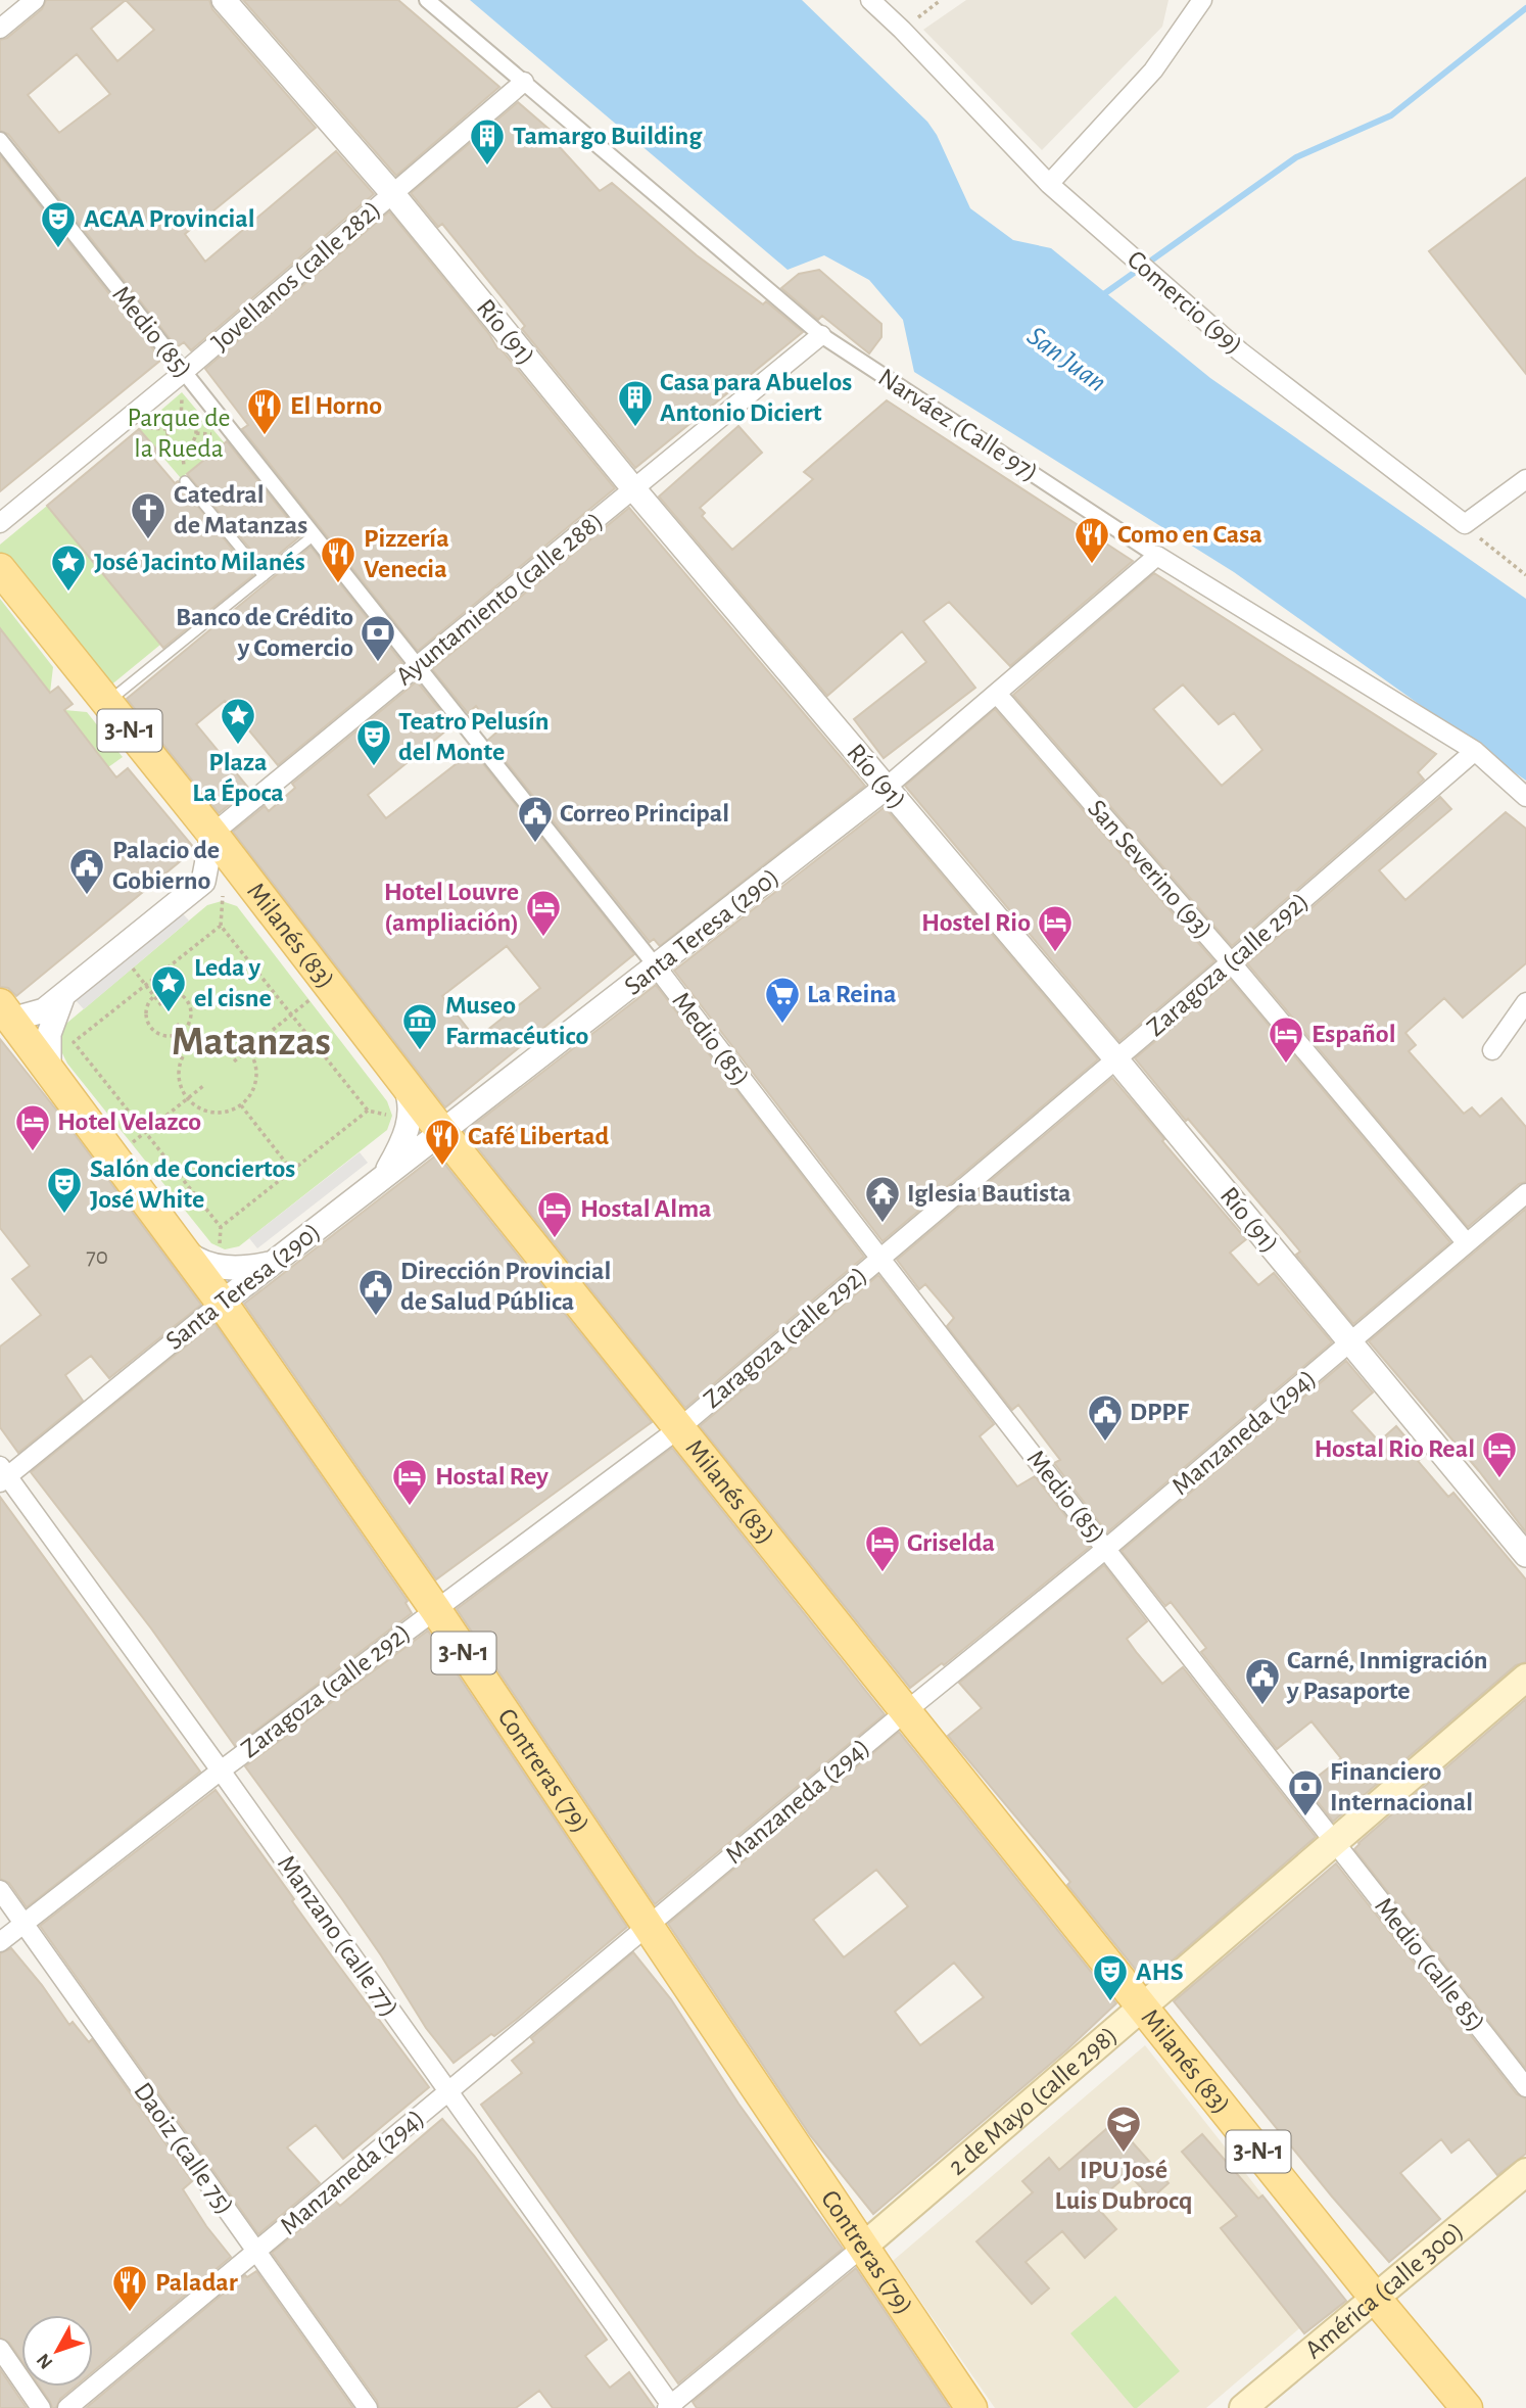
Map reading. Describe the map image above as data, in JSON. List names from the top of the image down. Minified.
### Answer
{"streets":{"main road":["3-N-1","Milanés (83)","Contreras (79)","2 de Mayo (calle 298)","América (calle 300)"],"street":["Jovellanos (calle 282)","Comercio (99)","Medio (85)","Río (91)","Narváez (Calle 97)","Ayuntamiento (calle 288)","San Severino (93)","Santa Teresa (290)","Zaragoza (calle 292)","Manzaneda (294)","Manzano (calle 77)","Medio (calle 85)","Daoiz (calle 75)"]},"crossings":[["Jovellanos (calle 282)","Medio (85)"],["Jovellanos (calle 282)","Río (91)"],["Jovellanos (calle 282)","Narváez (Calle 97)"],["Medio (85)","Ayuntamiento (calle 288)"],["Medio (85)","Santa Teresa (290)"],["Medio (85)","Zaragoza (calle 292)"],["Medio (85)","Manzaneda (294)"],["Medio (85)","Medio (calle 85)"],["Medio (85)","2 de Mayo (calle 298)"],["Río (91)","Ayuntamiento (calle 288)"],["Río (91)","Santa Teresa (290)"],["Río (91)","Zaragoza (calle 292)"],["Río (91)","Manzaneda (294)"],["Narváez (Calle 97)","Ayuntamiento (calle 288)"],["Narváez (Calle 97)","Santa Teresa (290)"],["Narváez (Calle 97)","Zaragoza (calle 292)"],["Ayuntamiento (calle 288)","Milanés (83)"],["San Severino (93)","Santa Teresa (290)"],["San Severino (93)","Zaragoza (calle 292)"],["San Severino (93)","Manzaneda (294)"],["Santa Teresa (290)","Milanés (83)"],["Santa Teresa (290)","Contreras (79)"],["Santa Teresa (290)","Manzano (calle 77)"],["Milanés (83)","Zaragoza (calle 292)"],["Milanés (83)","Manzaneda (294)"],["Milanés (83)","2 de Mayo (calle 298)"],["Milanés (83)","América (calle 300)"],["Zaragoza (calle 292)","Contreras (79)"],["Zaragoza (calle 292)","Manzano (calle 77)"],["Zaragoza (calle 292)","Daoiz (calle 75)"],["Manzaneda (294)","Contreras (79)"],["Manzaneda (294)","Manzano (calle 77)"],["Manzaneda (294)","Daoiz (calle 75)"],["Contreras (79)","2 de Mayo (calle 298)"],["Manzano (calle 77)","2 de Mayo (calle 298)"],["Medio (calle 85)","2 de Mayo (calle 298)"]],"districts":["Matanzas"],"water":["San Juan"],"parks":["Parque de la Rueda"],"places":{"building":["Tamargo Building","Casa para Abuelos Antonio Diciert"],"theatre":["ACAA Provincial","Teatro Pelusín del Monte","Salón de Conciertos José White","AHS"],"restaurant":["El Horno","Como en Casa","Pizzería Venecia","Café Libertad","Paladar"],"church":["Catedral de Matanzas"],"place":["José Jacinto Milanés","Plaza La Época","Leda y el cisne"],"bank":["Banco de Crédito y Comercio","Financiero Internacional"],"public building":["Correo Principal","Palacio de Gobierno","Dirección Provincial de Salud Pública","DPPF","Carné, Inmigración y Pasaporte"],"hotel":["Hotel Louvre (ampliación)","Hostel Rio","Español","Hotel Velazco","Hostal Alma","Hostal Rio Real","Hostal Rey","Griselda"],"supermarket":["La Reina"],"museum":["Museo Farmacéutico"],"temple":["Iglesia Bautista"],"school or university":["IPU José Luis Dubrocq"]},"house_numbers":["70"],"north":"bottom left"}
